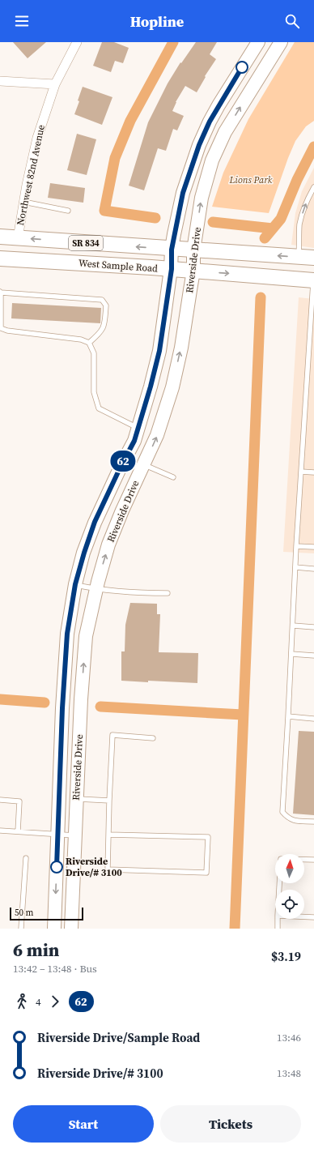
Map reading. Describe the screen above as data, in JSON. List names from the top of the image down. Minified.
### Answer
{"streets":{"main road":["SR 834","West Sample Road"],"street":["Northwest 82nd Avenue","Riverside Drive"]},"crossings":[["Northwest 82nd Avenue","West Sample Road"],["Riverside Drive","West Sample Road"]],"parks":["Lions Park"],"places":["Riverside Drive/# 3100"],"lines":["bus line 62"],"scale_bar":"50 m","north":"top","page":{"header":"Hopline","on_map":"62","scale":"50 m","heading":["6 min","13:42 – 13:48 · Bus","$3.19"],"legs":["4","62"],"list":[{"name":"Riverside Drive/Sample Road","value":"13:46"},{"name":"Riverside Drive/# 3100","value":"13:48"}],"buttons":["Start","Tickets"]}}
